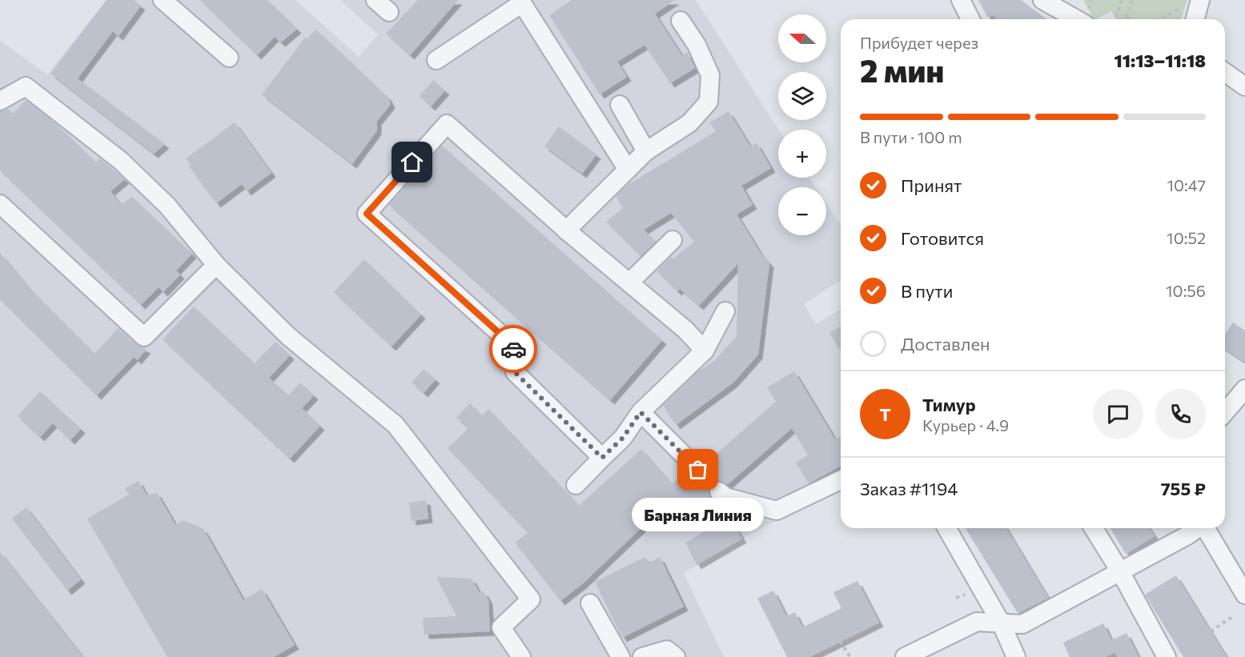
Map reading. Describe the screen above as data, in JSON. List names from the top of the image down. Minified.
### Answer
{"places":["Барная Линия"],"north":"left","page":{"map_buttons":["+","−"],"heading":["2 мин","Прибудет через","11:13–11:18"],"panel":["Тимур","Курьер · 4.9","Заказ #1194","755 ₽"],"bar":"В пути · 100 m","list":[["Принят","10:47"],["Готовится","10:52"],["В пути","10:56"],"Доставлен"],"round":"Т","bubble":"Барная Линия"}}
